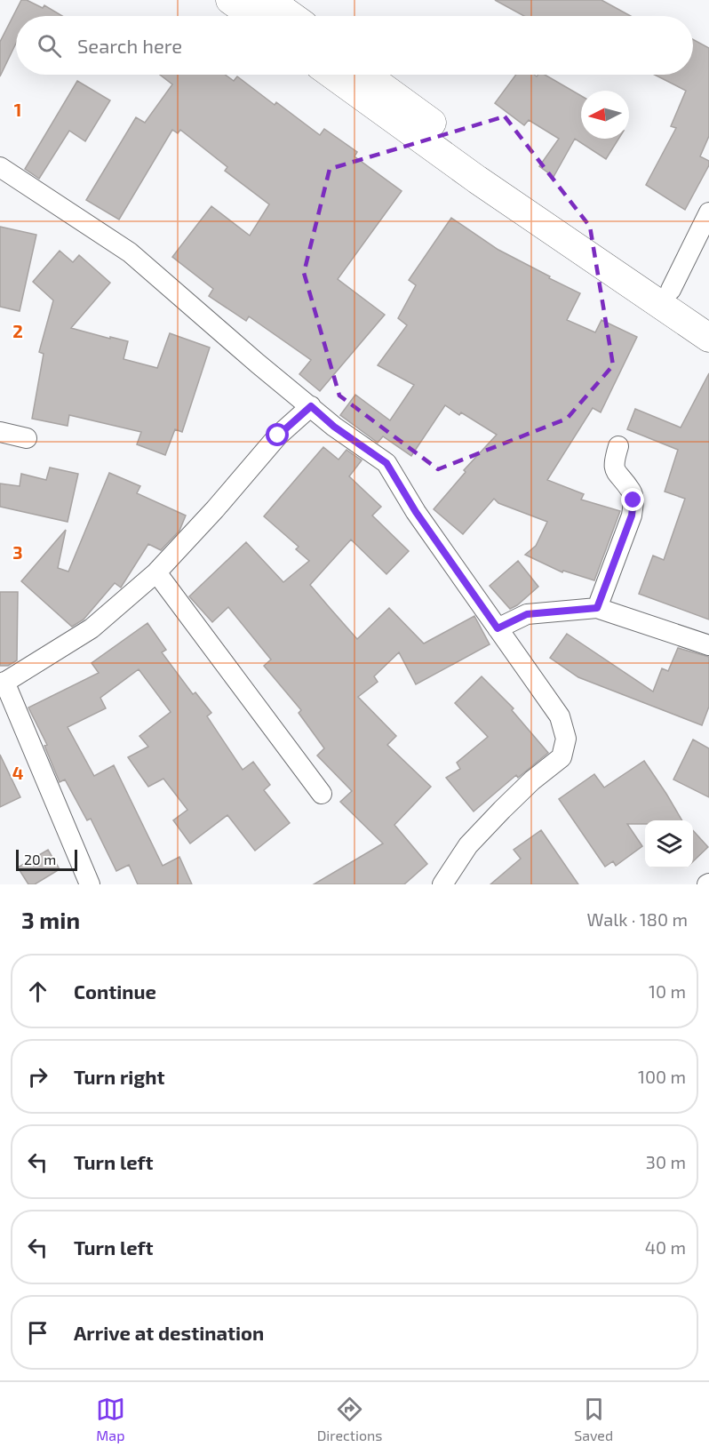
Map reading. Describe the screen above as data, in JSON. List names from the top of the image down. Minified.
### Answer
{"scale_bar":"20 m","north":"left","page":{"search":"Search here","scale":"20 m","heading":["3 min","Walk · 180 m"],"list":[["Continue","10 m"],["Turn right","100 m"],["Turn left","30 m"],["Turn left","40 m"],"Arrive at destination"],"nav":["Map","Directions","Saved"]},"grid":{"rows":["1","2","3","4"]}}
